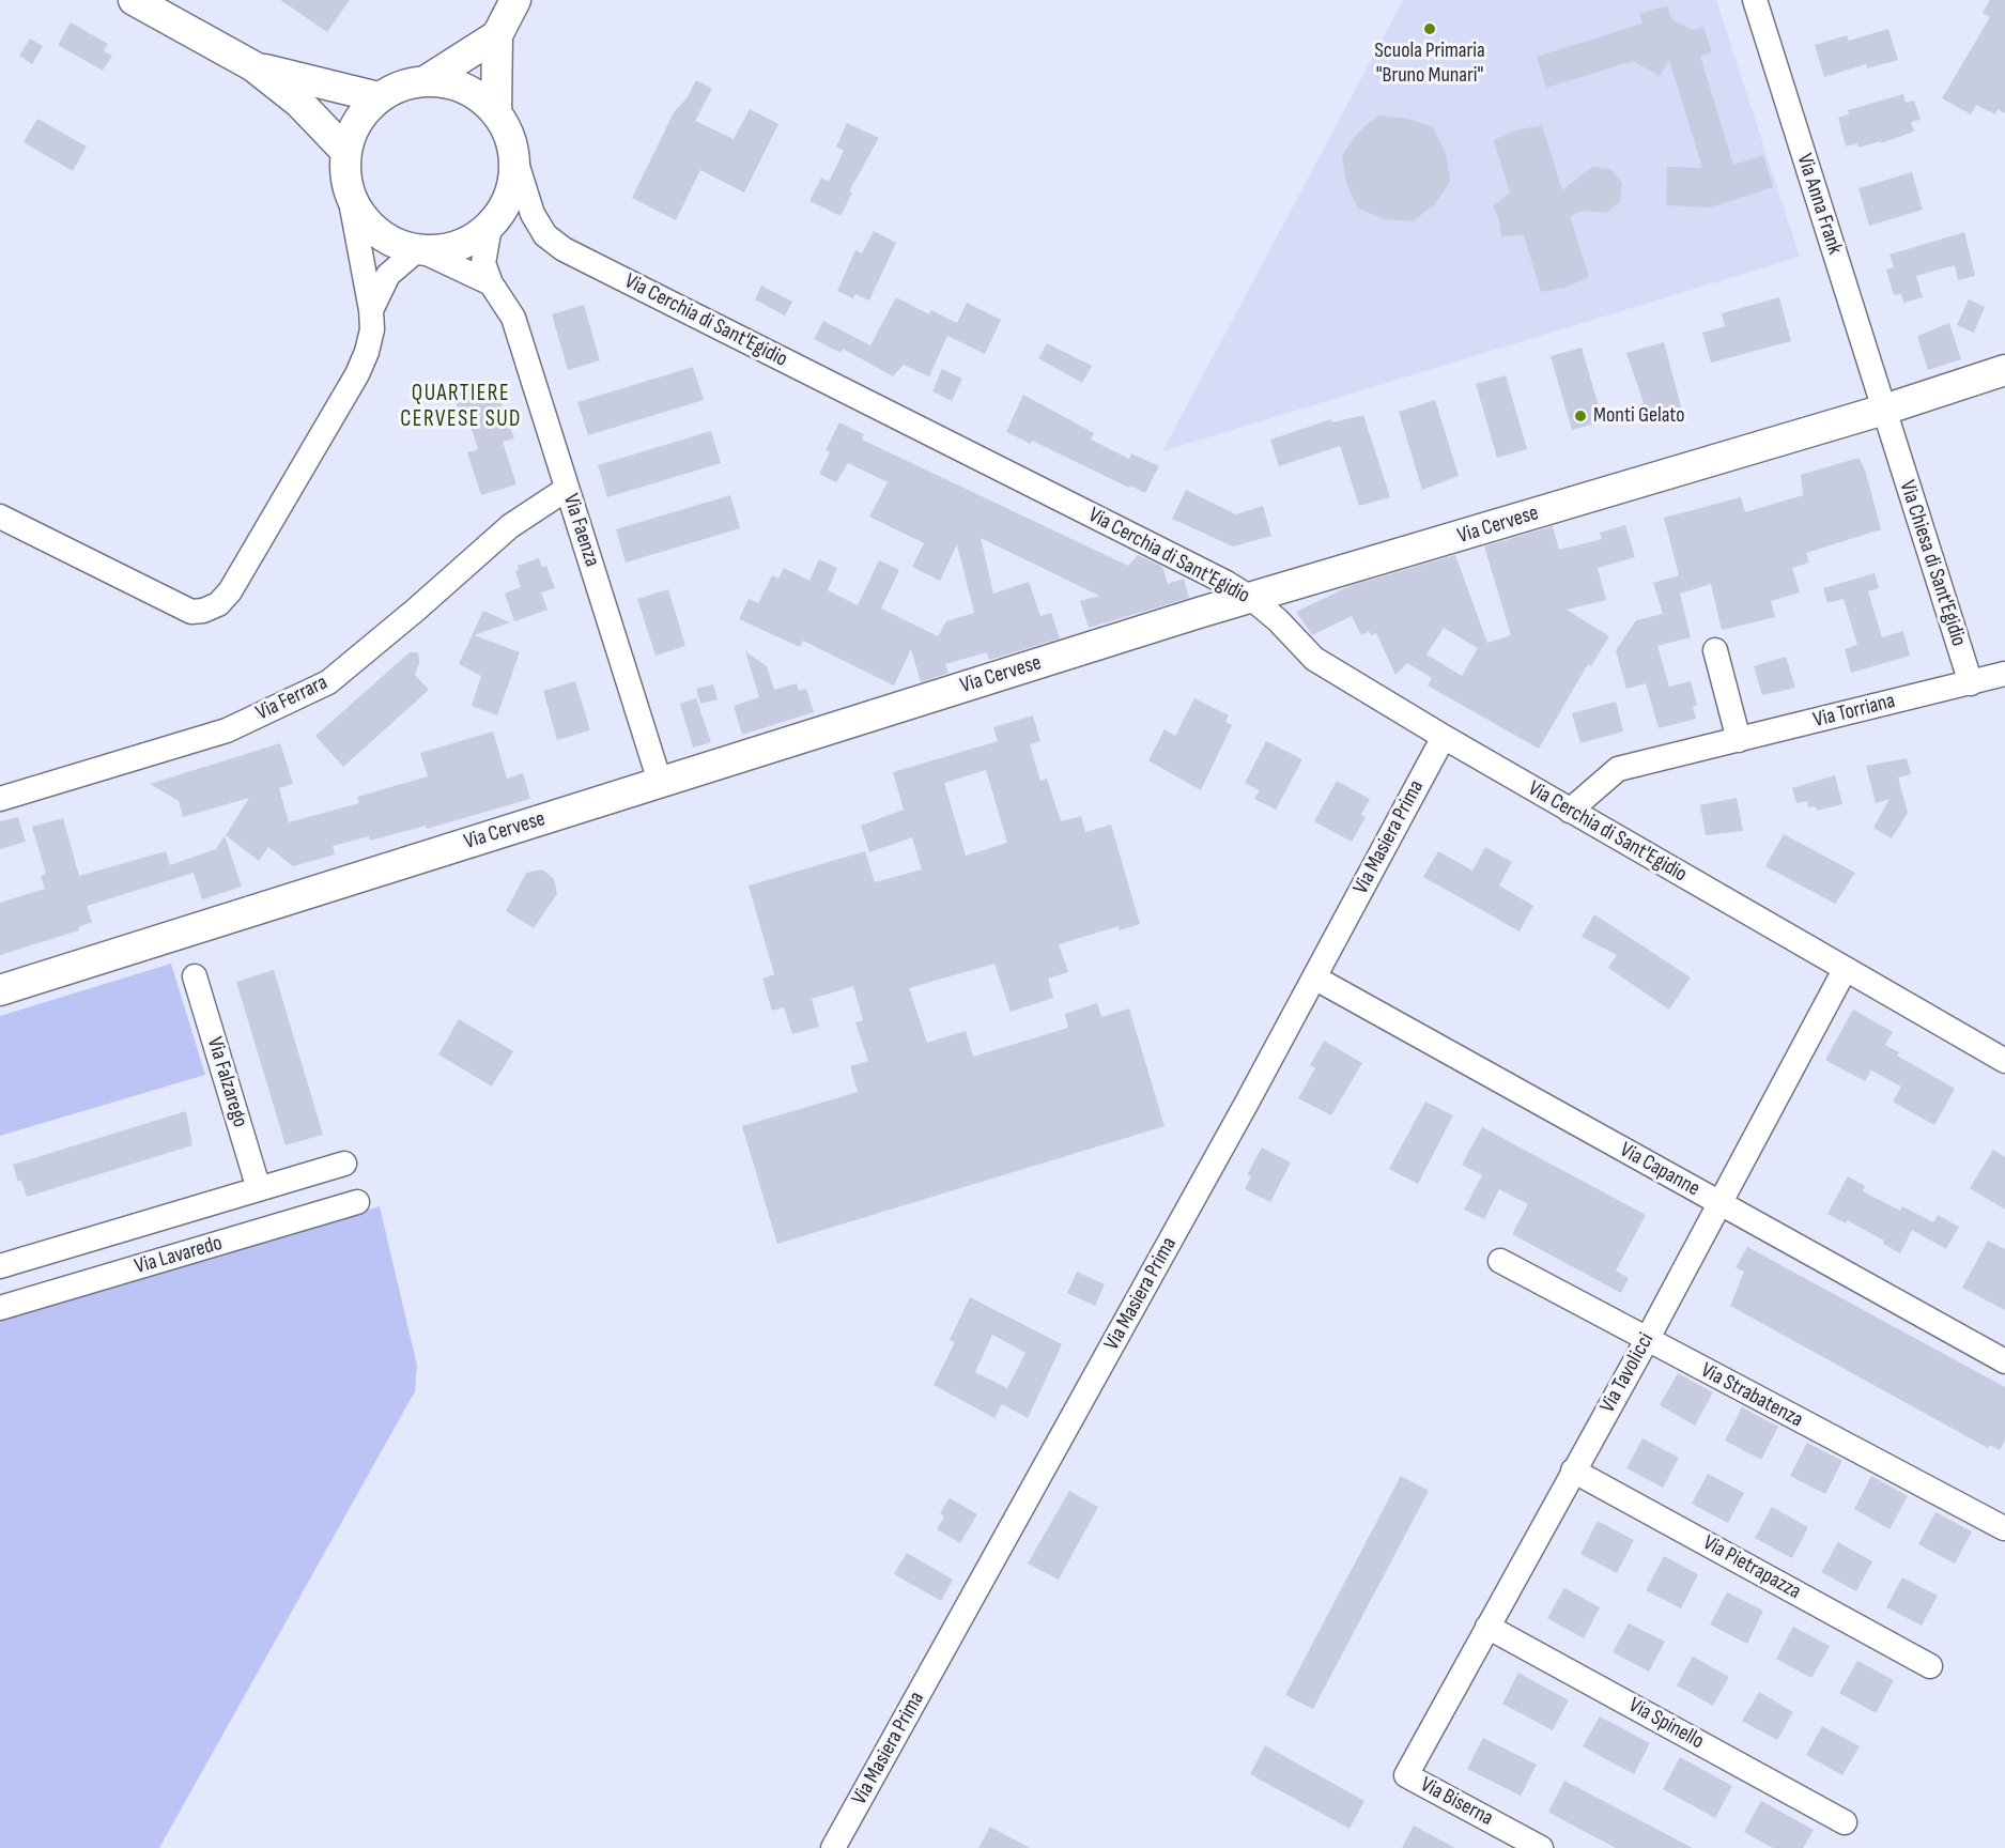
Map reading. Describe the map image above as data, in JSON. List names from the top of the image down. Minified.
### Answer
{"streets":{"main road":["Via Cervese"],"street":["Via Anna Frank","Via Cerchia di Sant'Egidio","Via Faenza","Via Chiesa di Sant'Egidio","Via Ferrara","Via Torriana","Via Masiera Prima","Via Falzarego","Via Capanne","Via Lavaredo","Via Tavolicci","Via Strabatenza","Via Pietrapazza","Via Spinello","Via Biserna"]},"crossings":[["Via Anna Frank","Via Cervese"],["Via Anna Frank","Via Chiesa di Sant'Egidio"],["Via Cerchia di Sant'Egidio","Via Cervese"],["Via Cerchia di Sant'Egidio","Via Torriana"],["Via Cerchia di Sant'Egidio","Via Masiera Prima"],["Via Cerchia di Sant'Egidio","Via Tavolicci"],["Via Cervese","Via Faenza"],["Via Cervese","Via Chiesa di Sant'Egidio"],["Via Faenza","Via Ferrara"],["Via Chiesa di Sant'Egidio","Via Torriana"],["Via Masiera Prima","Via Capanne"],["Via Falzarego","Via Lavaredo"],["Via Capanne","Via Tavolicci"],["Via Tavolicci","Via Strabatenza"],["Via Tavolicci","Via Pietrapazza"],["Via Tavolicci","Via Spinello"],["Via Tavolicci","Via Biserna"]],"districts":["QUARTIERE CERVESE SUD"],"places":["Scuola Primaria \"Bruno Munari\"","Monti Gelato"]}
